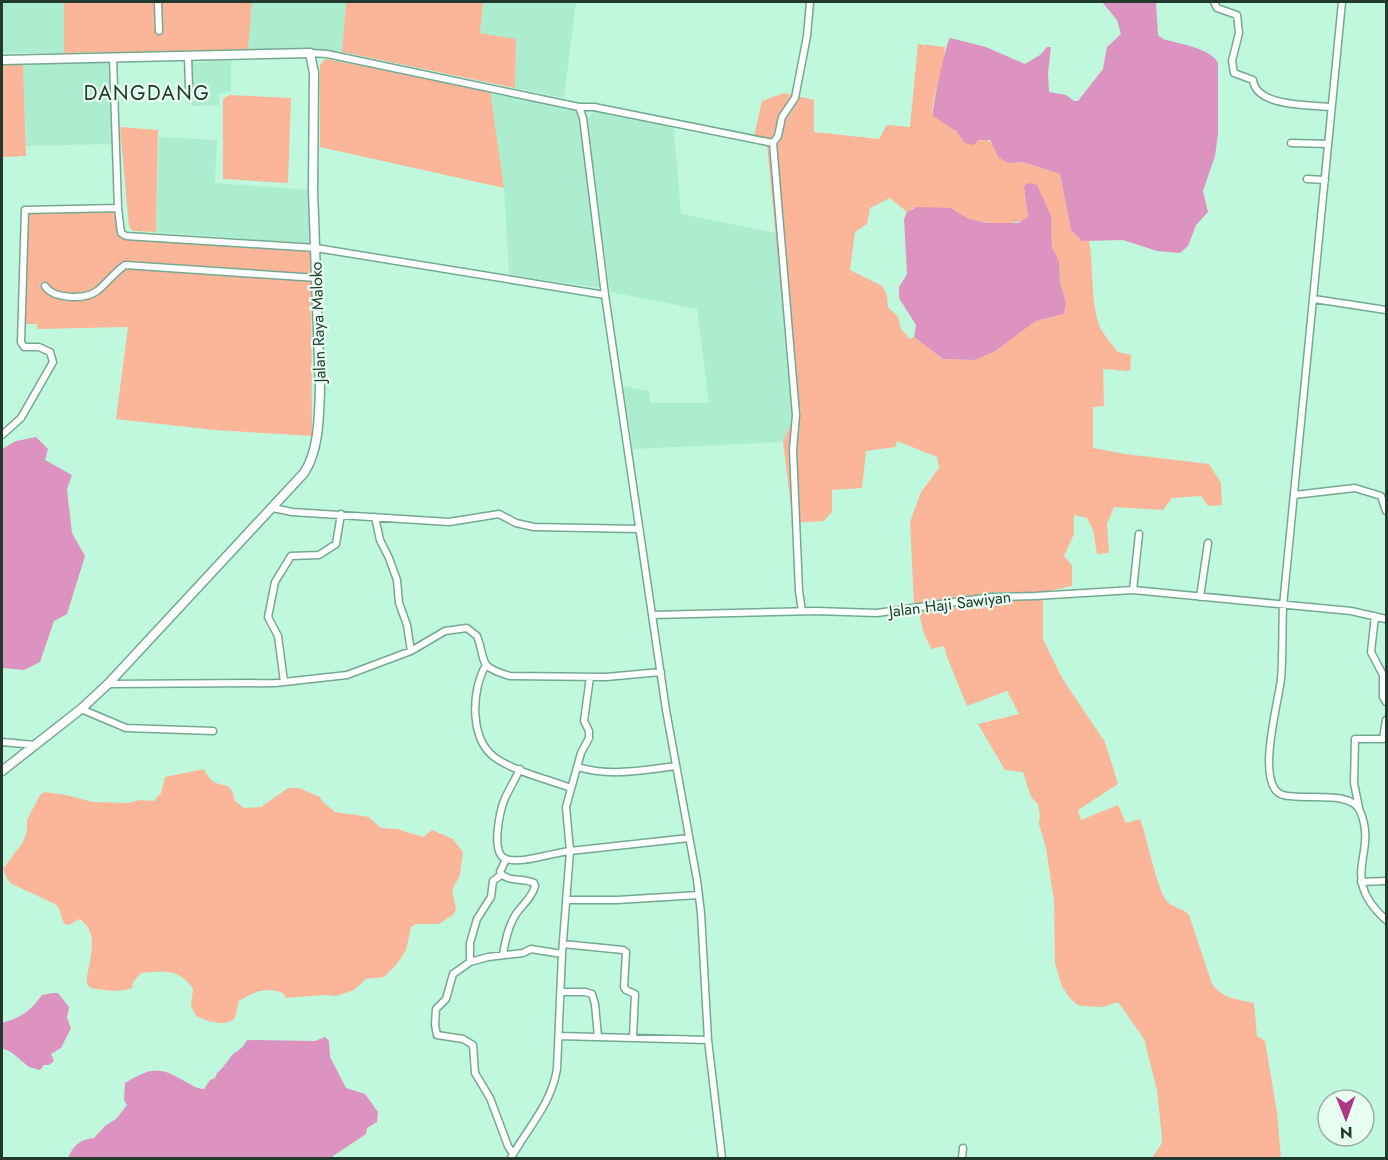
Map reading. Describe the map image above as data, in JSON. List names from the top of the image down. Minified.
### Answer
{"streets":{"street":["Jalan Raya Maloko","Jalan Haji Sawiyan"]},"districts":["DANGDANG"],"north":"bottom"}
